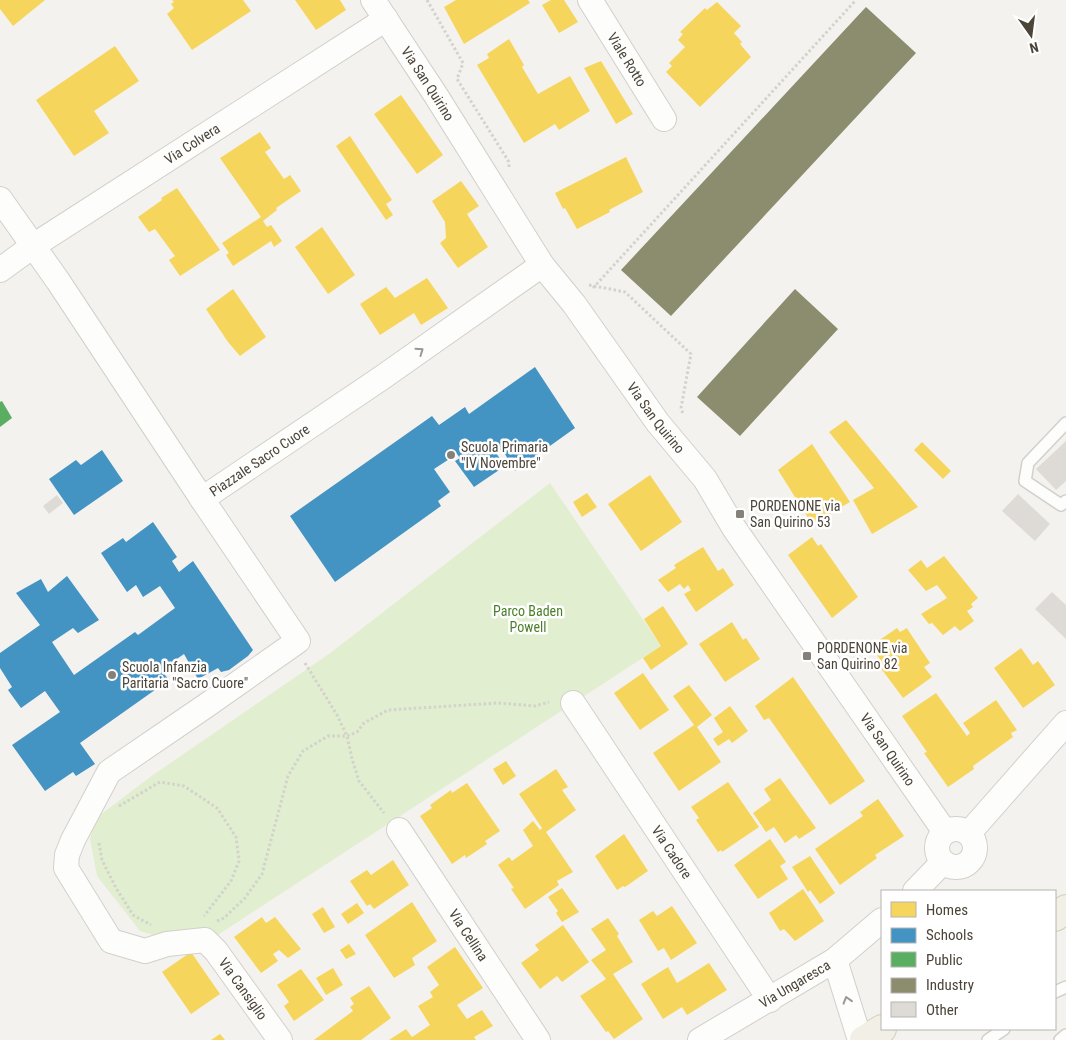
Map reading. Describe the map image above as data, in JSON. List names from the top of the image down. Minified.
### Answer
{"streets":{"street":["Viale Rotto","Via San Quirino","Via Colvera","Piazzale Sacro Cuore","Via Cadore","Via Cellina","Via Ungaresca","Via Cansiglio"]},"crossings":[["Via San Quirino","Via Colvera"],["Via San Quirino","Piazzale Sacro Cuore"],["Via Colvera","Piazzale Sacro Cuore"],["Via Cadore","Via Ungaresca"]],"one_way":["Piazzale Sacro Cuore"],"parks":["Parco Baden Powell"],"places":{"other":["Scuola Primaria \"IV Novembre\"","Scuola Infanzia Paritaria \"Sacro Cuore\""],"transit":["PORDENONE via San Quirino 53","PORDENONE via San Quirino 82"]},"legend":["Homes","Schools","Public","Industry","Other"],"north":"bottom"}
